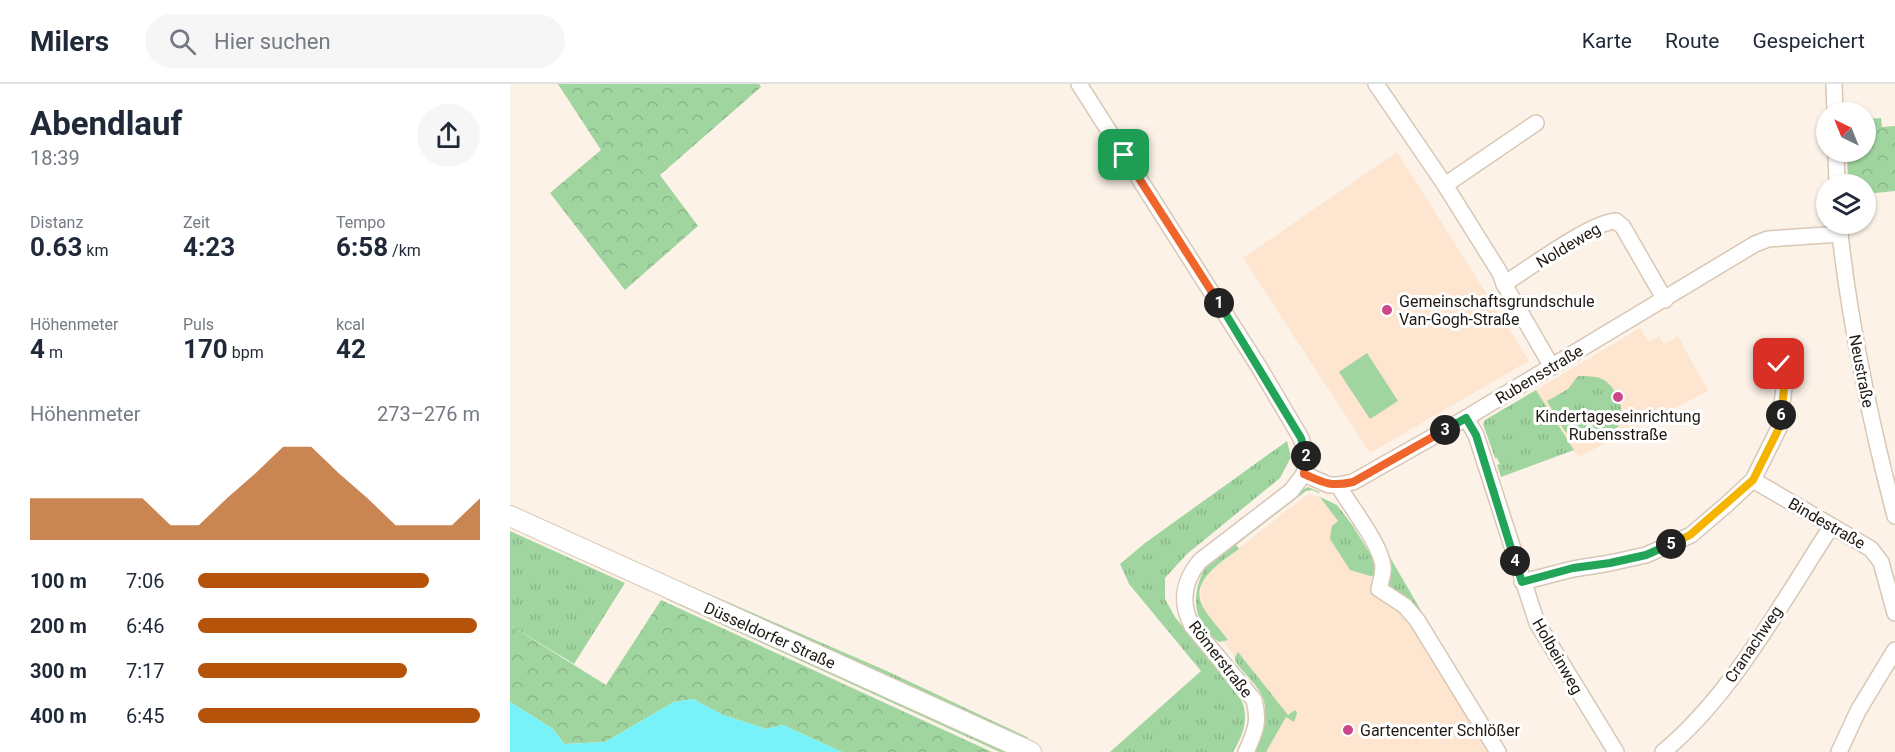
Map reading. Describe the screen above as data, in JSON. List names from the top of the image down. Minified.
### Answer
{"streets":{"main road":["Düsseldorfer Straße"],"street":["Noldeweg","Neustraße","Rubensstraße","Bindestraße","Cranachweg","Holbeinweg","Römerstraße"]},"crossings":[["Noldeweg","Rubensstraße"],["Rubensstraße","Holbeinweg"],["Bindestraße","Cranachweg"]],"places":["Gemeinschaftsgrundschule Van-Gogh-Straße","Kindertageseinrichtung Rubensstraße","Gartencenter Schlößer"],"north":"top left","page":{"header":"Milers","search":"Hier suchen","nav":["Karte","Route","Gespeichert"],"heading":["Abendlauf","18:39"],"stats":[["Distanz","0.63 km"],["Zeit","4:23"],["Tempo","6:58 /km"],["Höhenmeter","4 m"],["Puls","170 bpm"],["kcal","42"]],"pins":["1","6","3","2","5","4"],"chart":["Höhenmeter","273–276 m"],"list":[{"name":"100 m","note":"7:06"},{"name":"200 m","note":"6:46"},{"name":"300 m","note":"7:17"},{"name":"400 m","note":"6:45"}]}}
